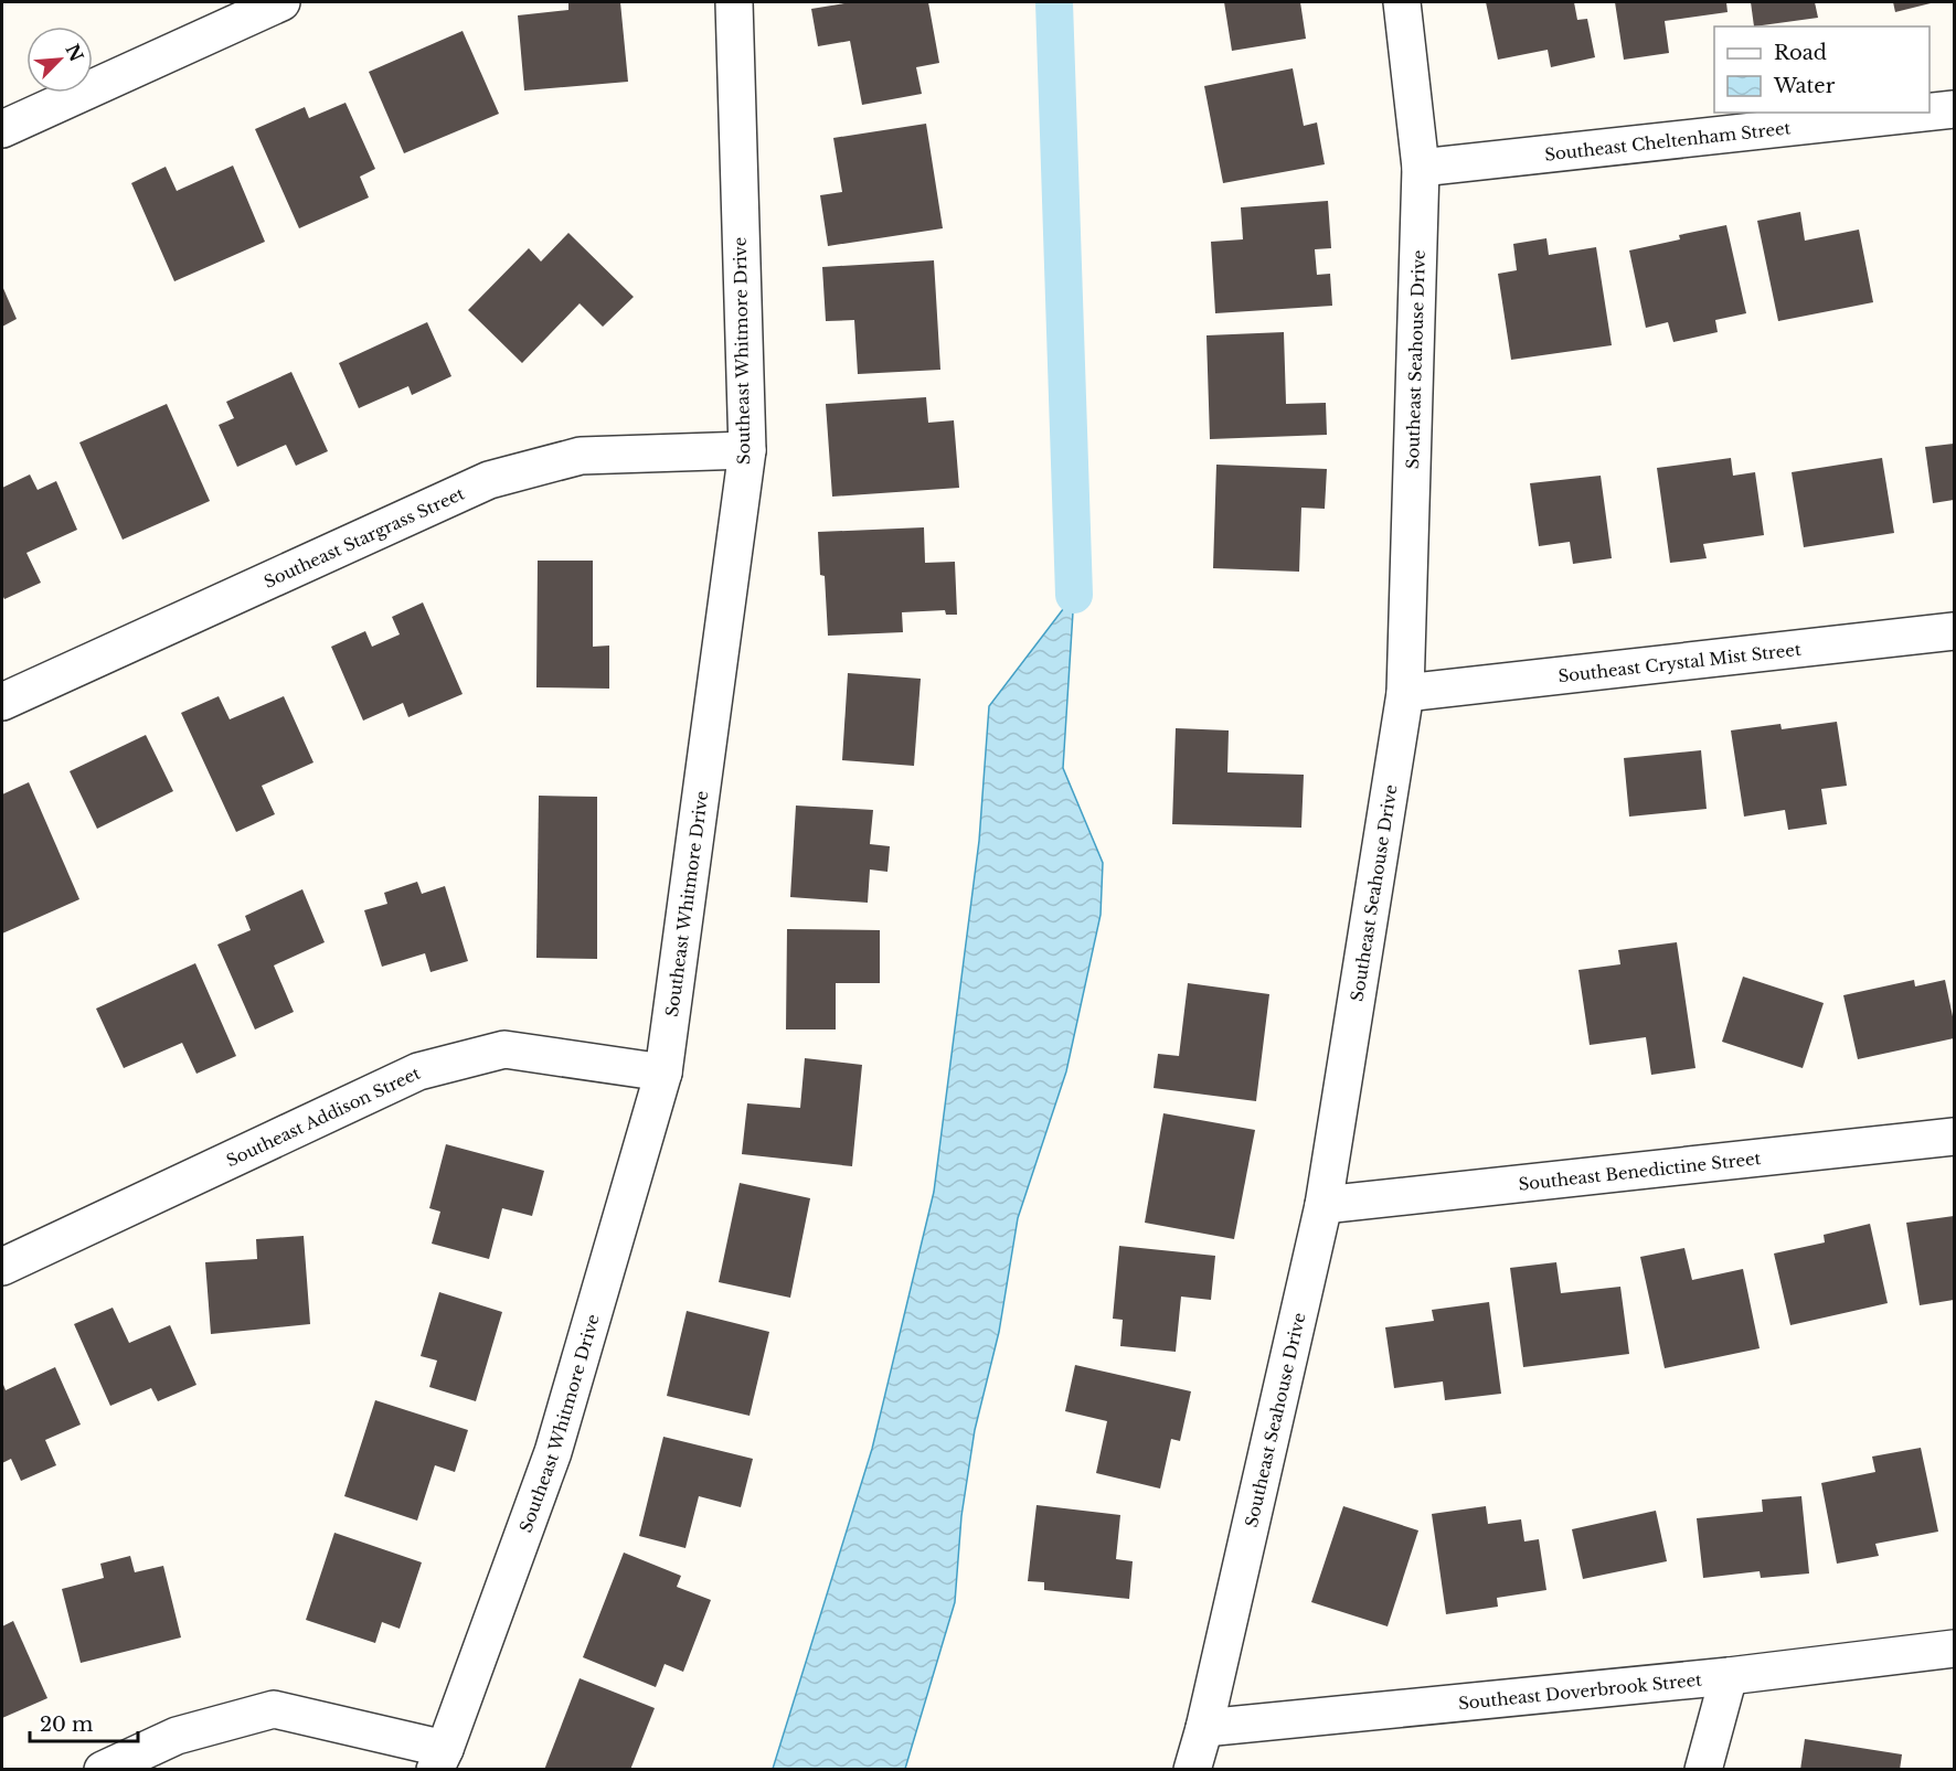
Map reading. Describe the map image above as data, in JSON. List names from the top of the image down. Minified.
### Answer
{"streets":{"street":["Southeast Cheltenham Street","Southeast Whitmore Drive","Southeast Seahouse Drive","Southeast Stargrass Street","Southeast Crystal Mist Street","Southeast Addison Street","Southeast Benedictine Street","Southeast Doverbrook Street"]},"crossings":[["Southeast Cheltenham Street","Southeast Seahouse Drive"],["Southeast Whitmore Drive","Southeast Stargrass Street"],["Southeast Whitmore Drive","Southeast Addison Street"],["Southeast Seahouse Drive","Southeast Crystal Mist Street"],["Southeast Seahouse Drive","Southeast Benedictine Street"],["Southeast Seahouse Drive","Southeast Doverbrook Street"]],"legend":["Road","Water"],"scale_bar":"20 m","north":"top right"}
